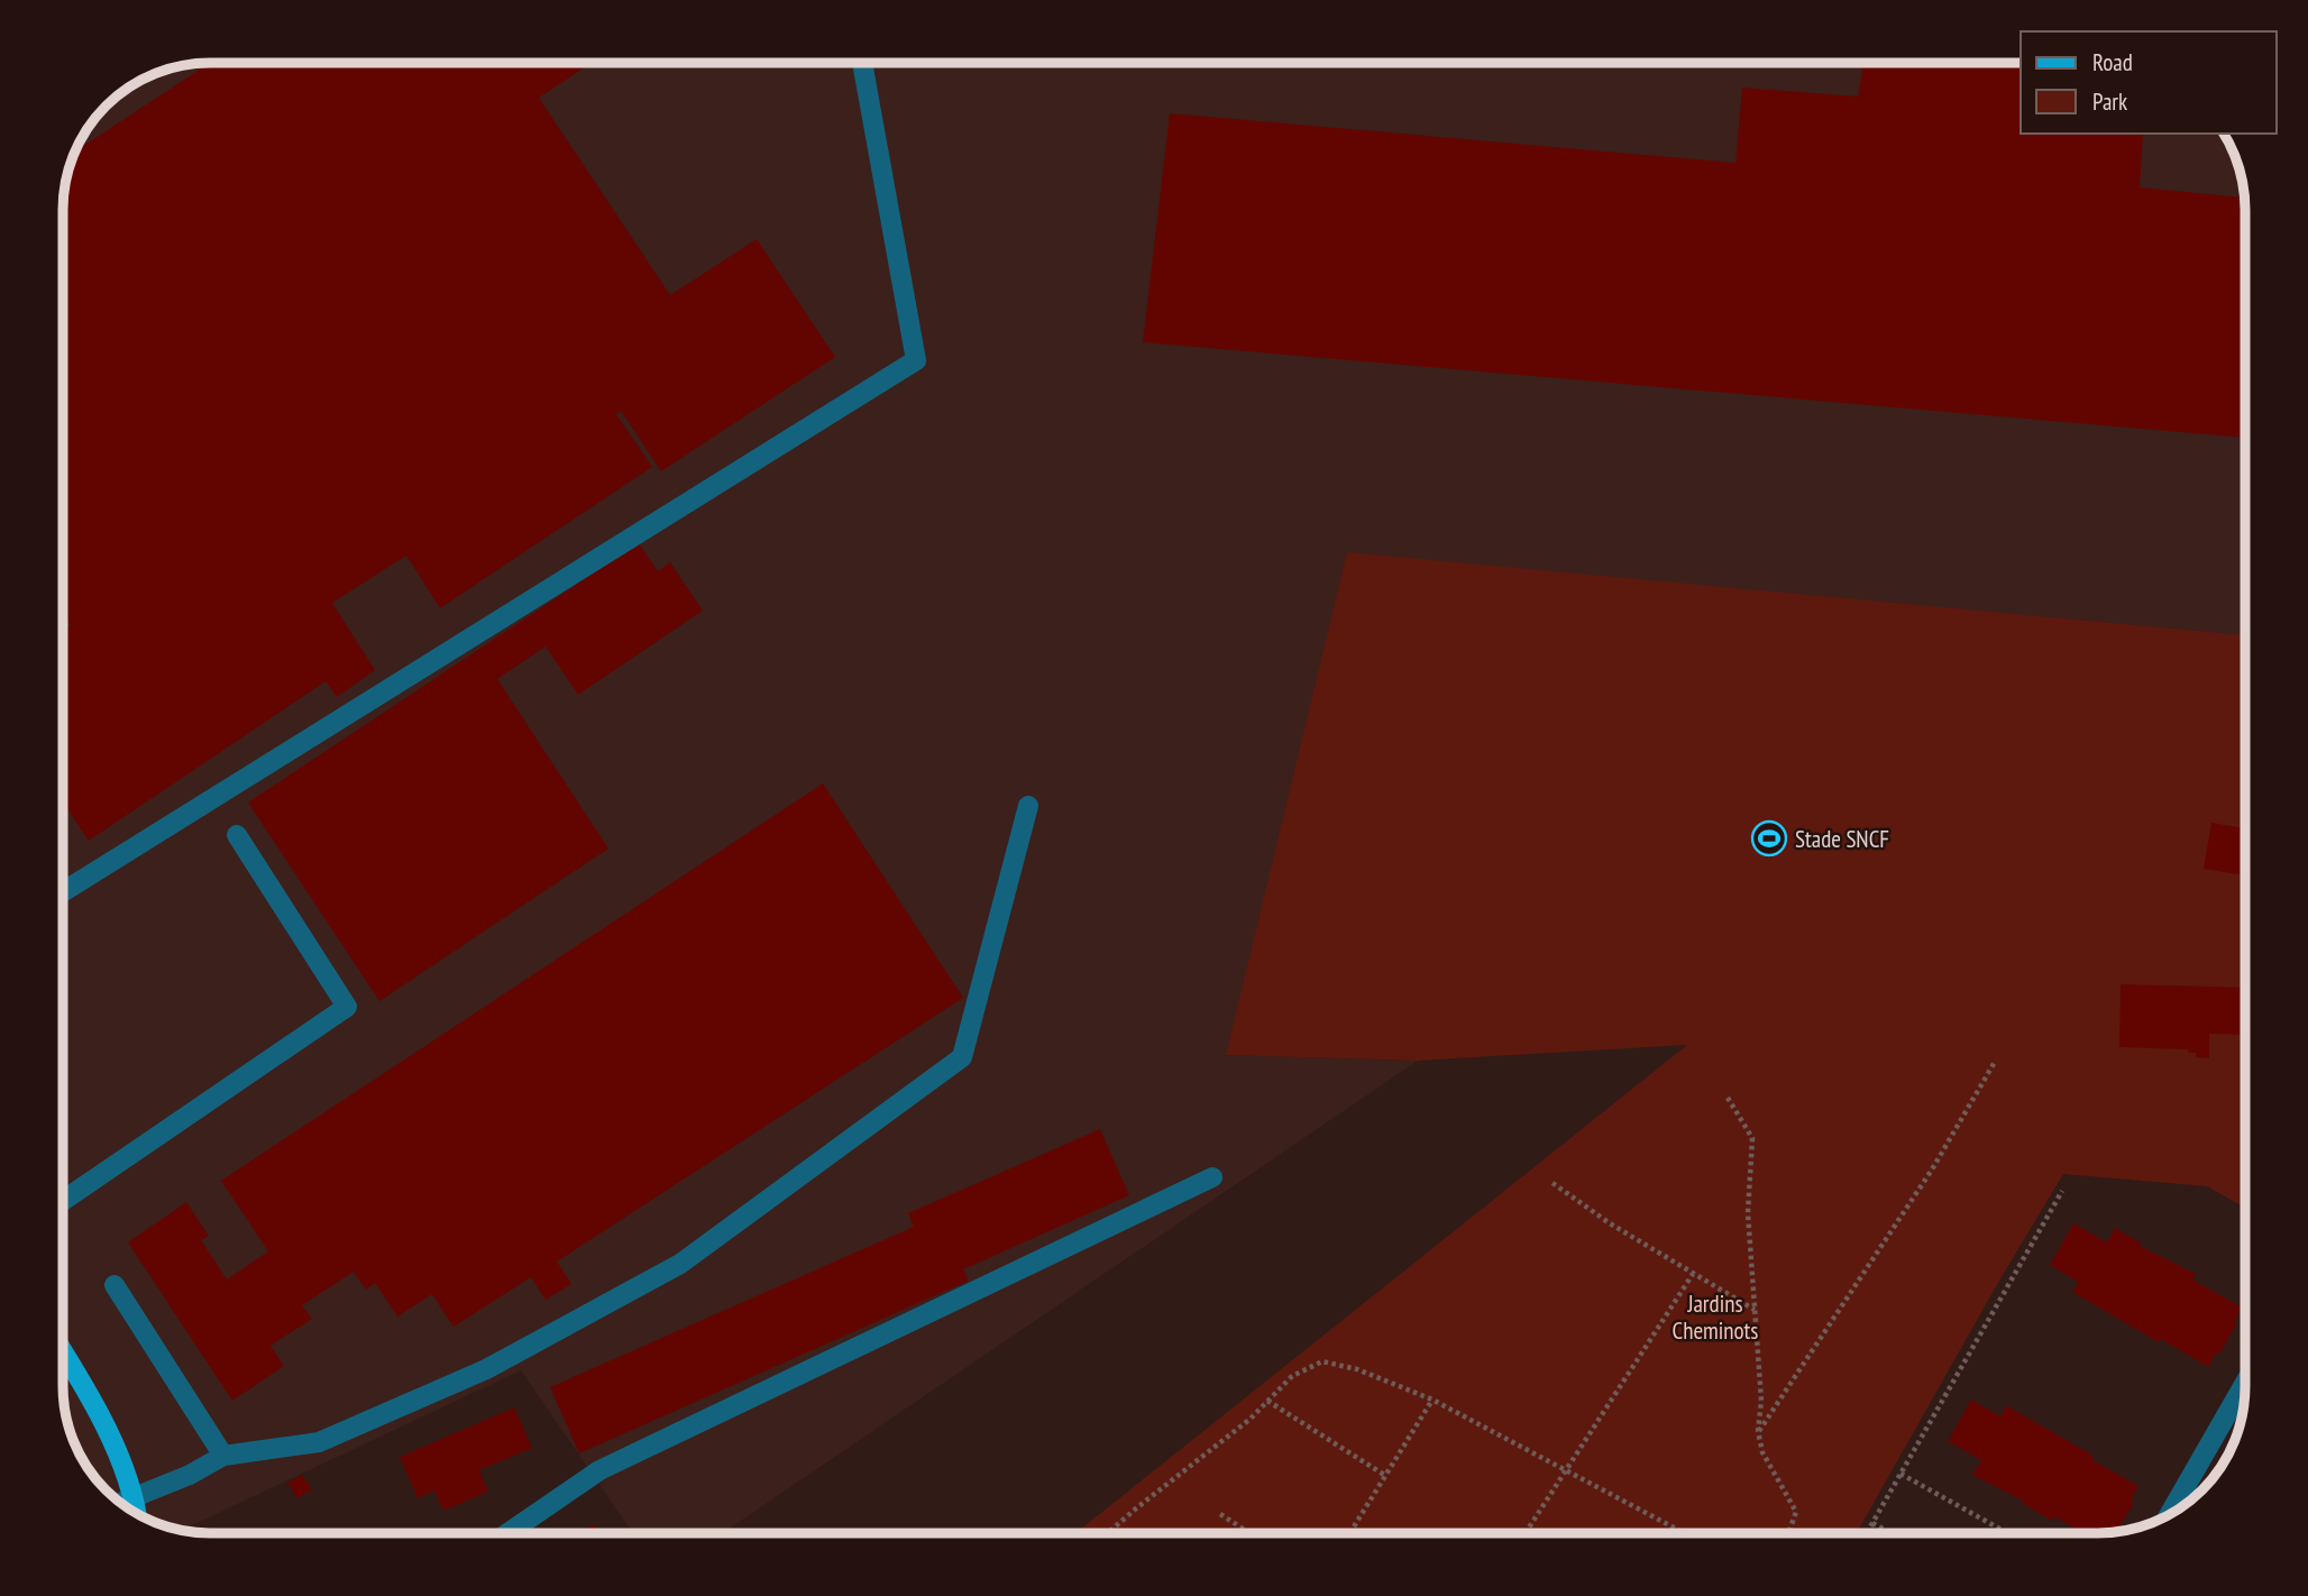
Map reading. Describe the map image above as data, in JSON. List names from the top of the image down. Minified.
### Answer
{"parks":["Jardins Cheminots"],"places":{"sports":["Stade SNCF"]},"legend":["Road","Park"]}
